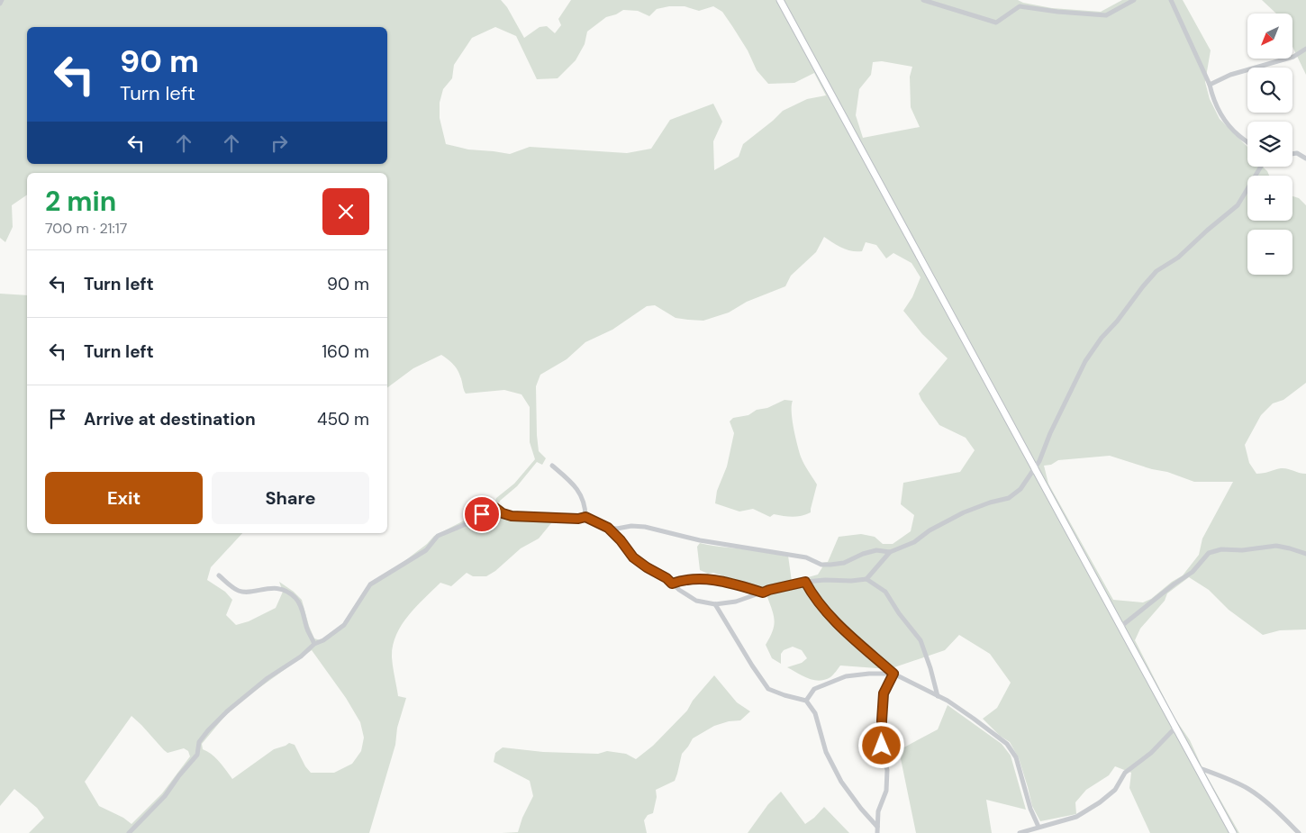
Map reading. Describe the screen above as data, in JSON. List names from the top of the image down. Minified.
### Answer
{"north":"bottom left","page":{"map_buttons":["+","−"],"turn":["90 m","Turn left"],"heading":["2 min","700 m · 21:17"],"list":[{"name":"Turn left","value":"90 m"},{"name":"Turn left","value":"160 m"},{"name":"Arrive at destination","value":"450 m"}],"buttons":["Exit","Share"]}}
